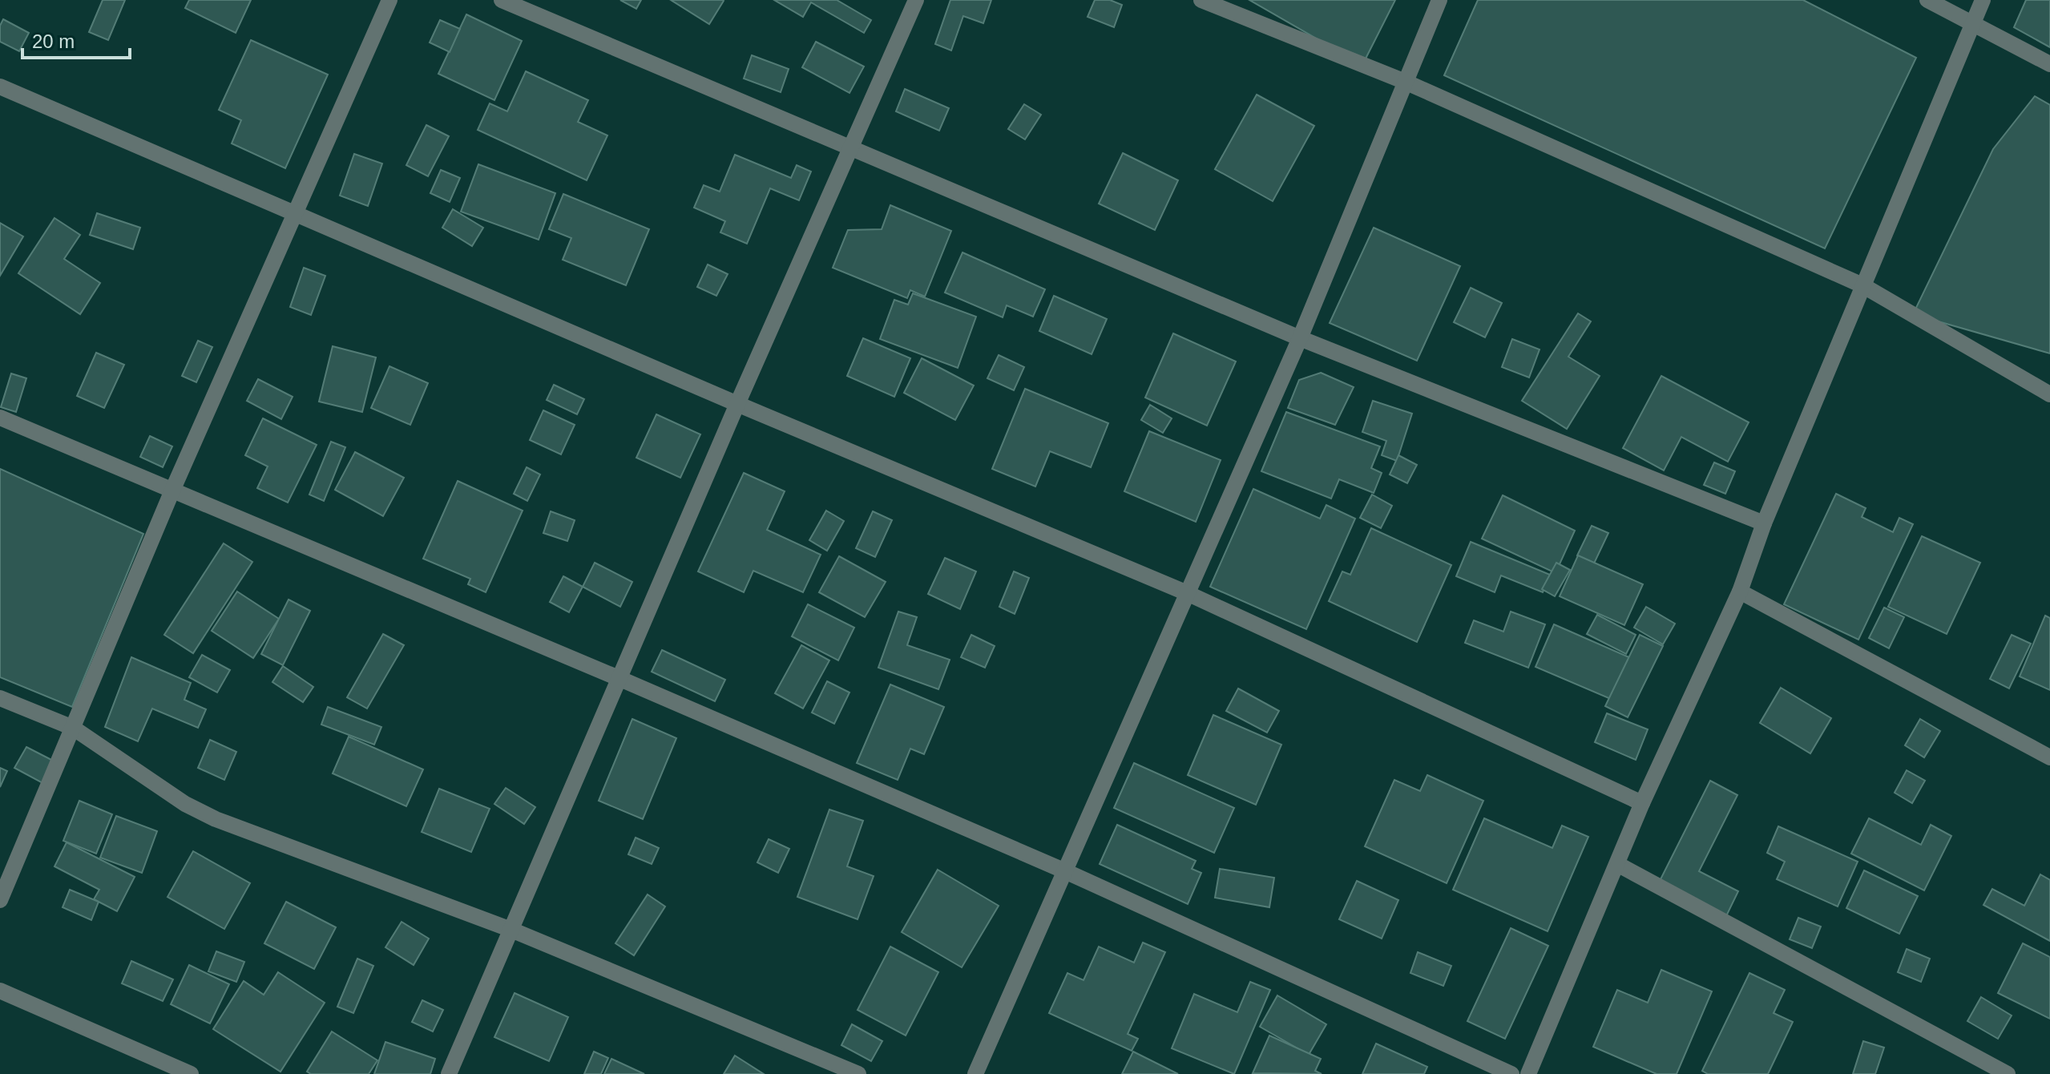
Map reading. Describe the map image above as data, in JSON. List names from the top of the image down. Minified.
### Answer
{"scale_bar":"20 m"}
